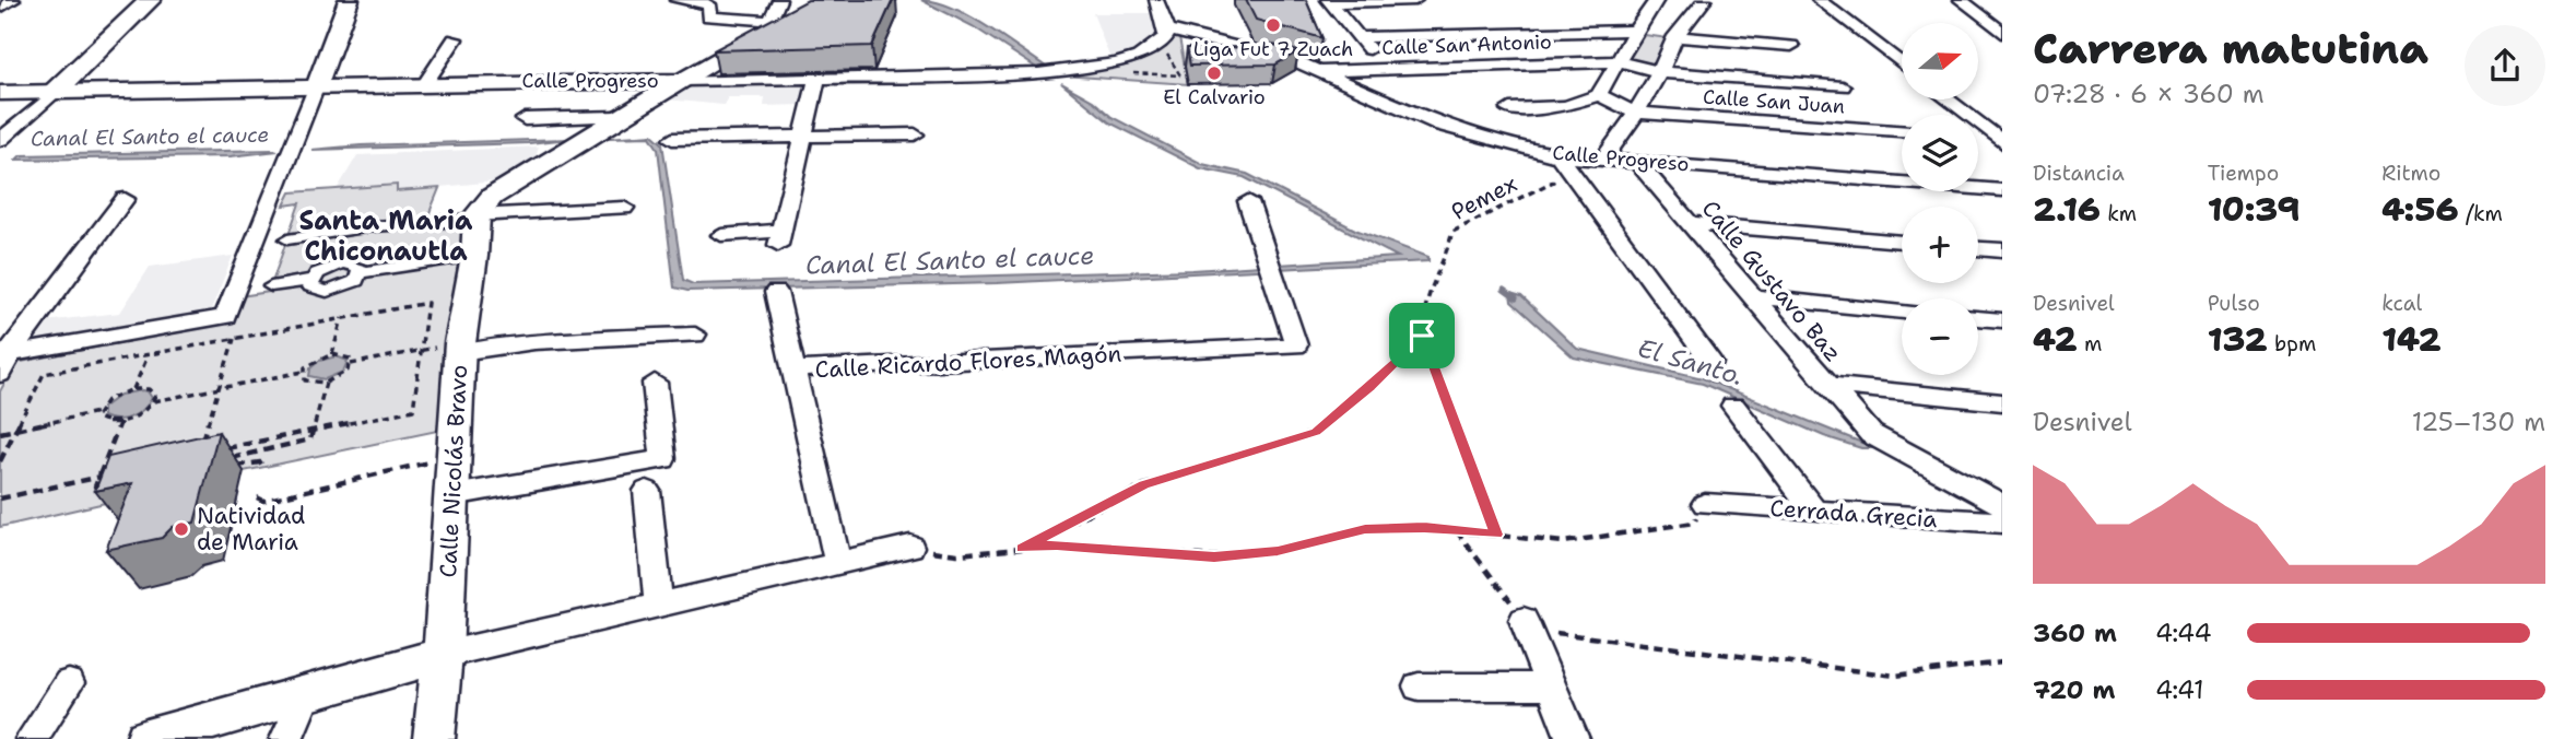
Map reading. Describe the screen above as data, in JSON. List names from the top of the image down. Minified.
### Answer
{"streets":{"street":["Calle San Antonio","Calle Progreso","Calle San Juan","Calle Gustavo Baz","Calle Ricardo Flores Magón","Calle Nicolás Bravo","Cerrada Grecia"],"path":["Pemex"]},"crossings":[["Calle San Antonio","Calle Progreso"],["Calle Progreso","Pemex"],["Calle Progreso","Calle Gustavo Baz"]],"districts":["Santa Maria Chiconautla"],"water":["Canal El Santo el cauce","El Santo."],"places":["Liga Fut 7 Zuach","El Calvario","Natividad de Maria"],"north":"right","page":{"heading":["Carrera matutina","07:28 · 6 × 360 m"],"map_buttons":["+","−"],"stats":[["Distancia","2.16 km"],["Tiempo","10:39"],["Ritmo","4:56 /km"],["Desnivel","42 m"],["Pulso","132 bpm"],["kcal","142"]],"chart":["Desnivel","125–130 m"],"list":[{"name":"360 m","note":"4:44"},{"name":"720 m","note":"4:41"}]}}
